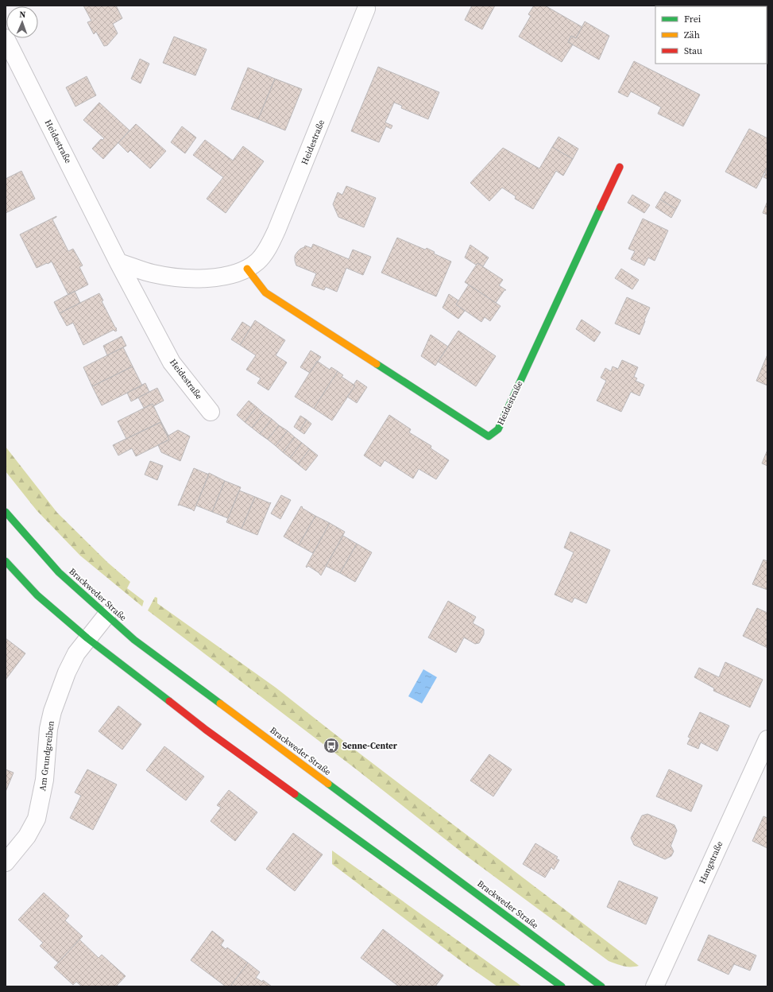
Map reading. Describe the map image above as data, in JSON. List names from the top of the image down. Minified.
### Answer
{"streets":{"main road":["Heidestraße","Brackweder Straße"],"street":["Am Grundgreiben","Hangstraße"]},"crossings":[["Brackweder Straße","Am Grundgreiben"]],"places":{"bus stop":["Senne-Center"]},"legend":["Frei","Zäh","Stau"],"north":"top"}
